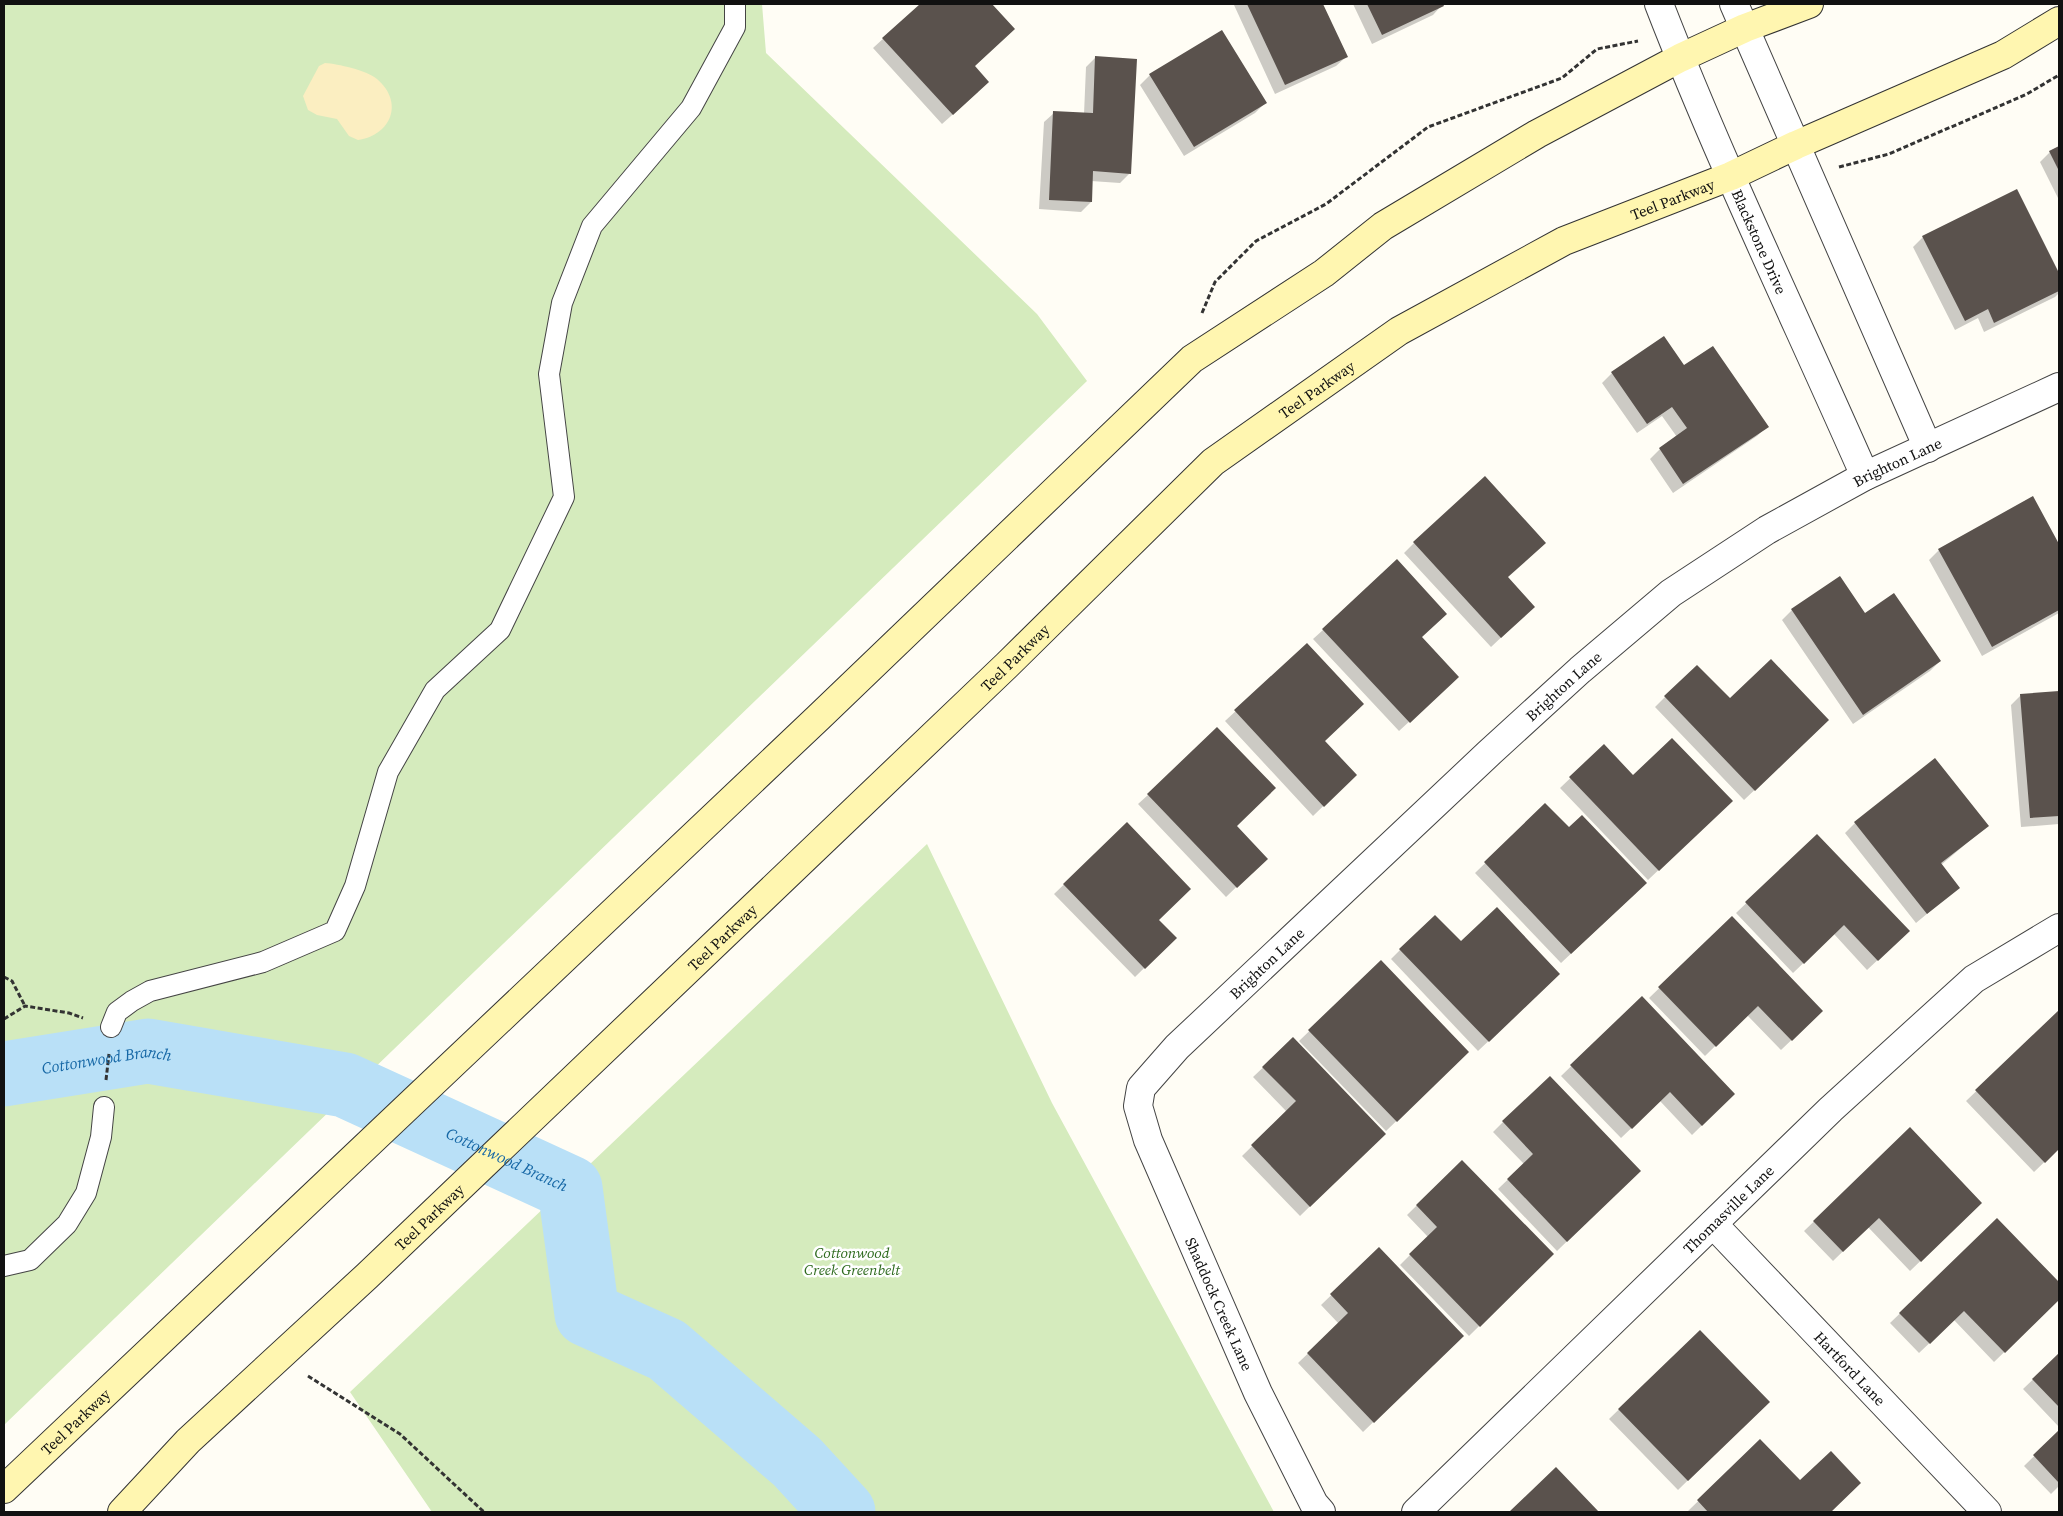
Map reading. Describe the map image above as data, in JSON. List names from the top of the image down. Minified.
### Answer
{"streets":{"main road":["Teel Parkway"],"street":["Blackstone Drive","Brighton Lane","Thomasville Lane","Shaddock Creek Lane","Hartford Lane"]},"crossings":[["Teel Parkway","Blackstone Drive"],["Blackstone Drive","Brighton Lane"],["Brighton Lane","Shaddock Creek Lane"],["Thomasville Lane","Hartford Lane"]],"water":["Cottonwood Branch"],"parks":["Cottonwood Creek Greenbelt"]}
